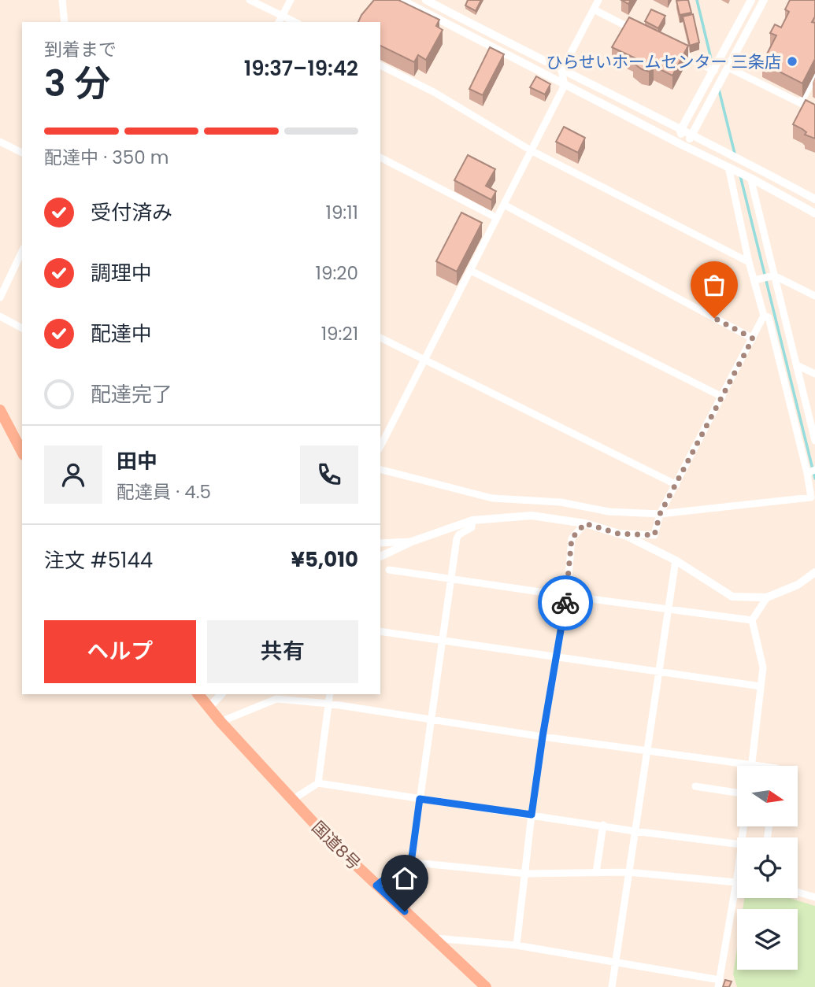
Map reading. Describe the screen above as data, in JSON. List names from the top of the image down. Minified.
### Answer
{"streets":{"highway":["国道8号"]},"places":["ひらせいホームセンター 三条店"],"north":"right","page":{"heading":["3 分","到着まで","19:37–19:42"],"panel":["田中","配達員 · 4.5","注文 #5144","¥5,010"],"bar":"配達中 · 350 m","list":[["受付済み","19:11"],["調理中","19:20"],["配達中","19:21"],"配達完了"],"buttons":["ヘルプ","共有"]}}
